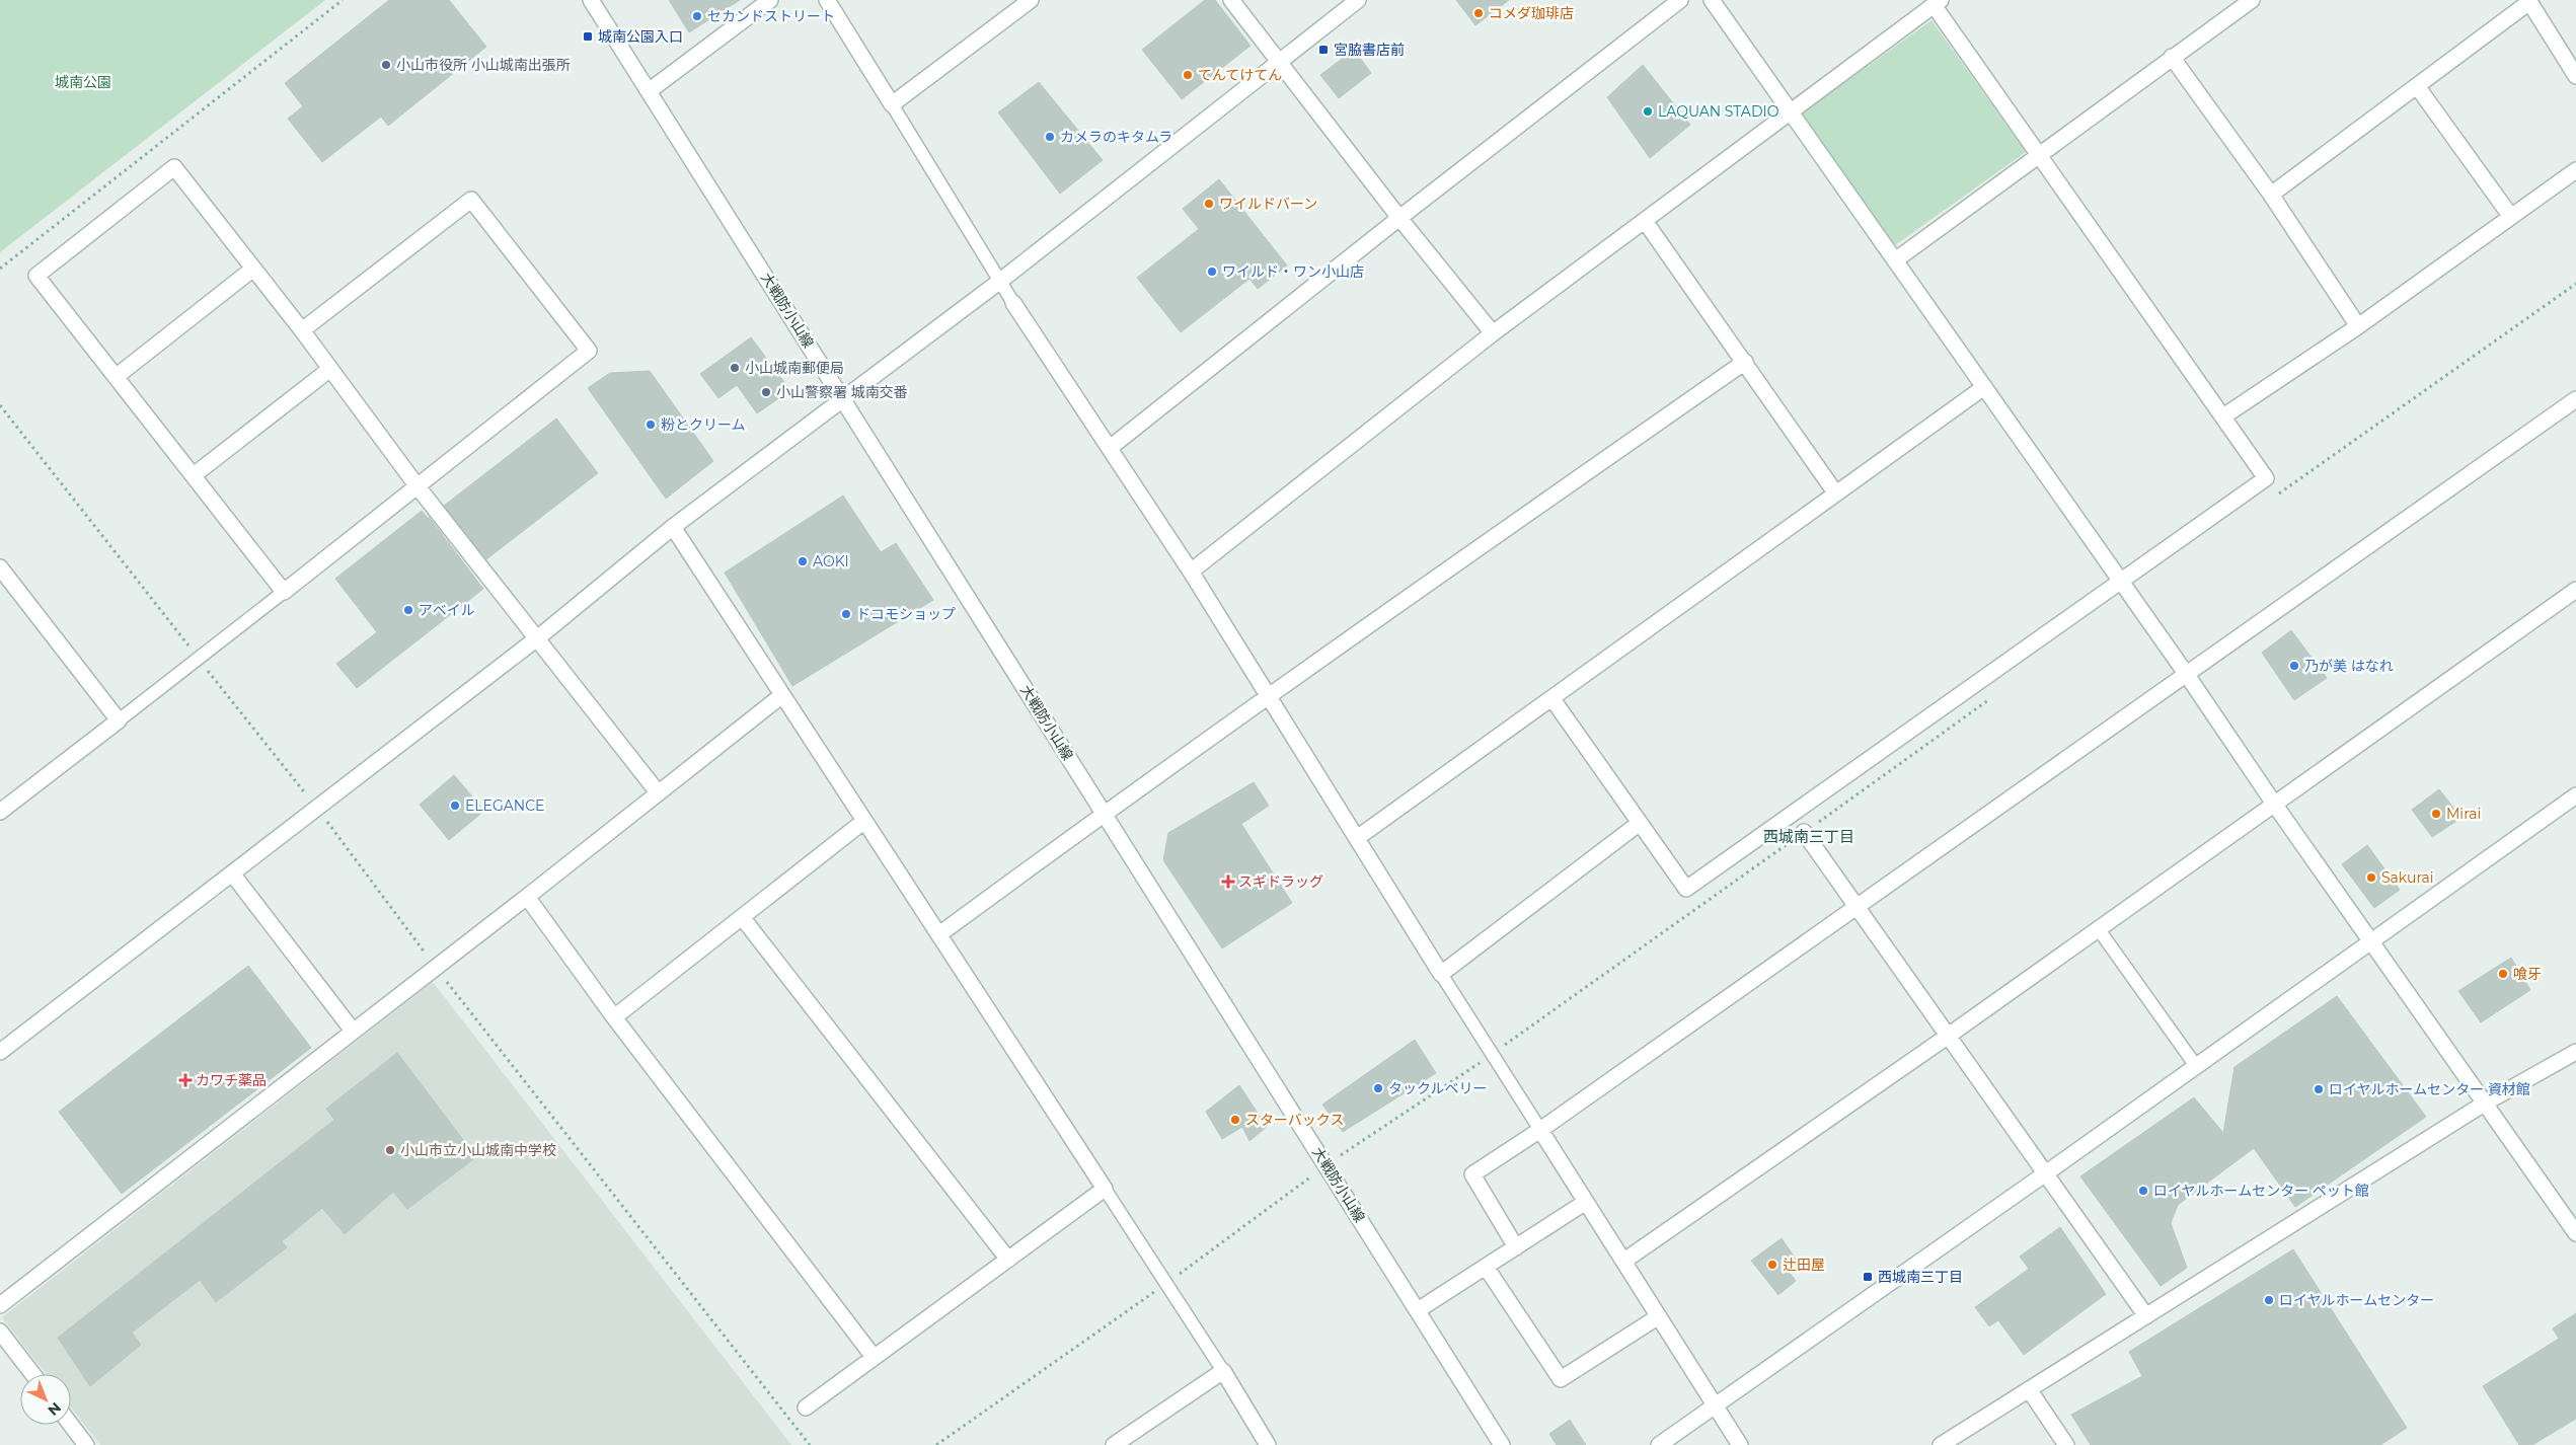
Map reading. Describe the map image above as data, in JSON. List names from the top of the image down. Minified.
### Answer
{"streets":{"street":["大戦防小山線"]},"districts":["西城南三丁目"],"parks":["城南公園"],"places":{"other":["コメダ珈琲店","セカンドストリート","小山市役所 小山城南出張所","てんてけてん","LAQUAN STADIO","カメラのキタムラ","ワイルドバーン","ワイルド・ワン小山店","小山城南郵便局","小山警察署 城南交番","粉とクリーム","AOKI","アベイル","ドコモショップ","乃が美 はなれ","ELEGANCE","Mirai","Sakurai","喰牙","タックルベリー","ロイヤルホームセンター 資材館","スターバックス","小山市立小山城南中学校","ロイヤルホームセンター ペット館","辻田屋","ロイヤルホームセンター"],"transit":["城南公園入口","宮脇書店前","西城南三丁目"],"health":["スギドラッグ","カワチ薬品"]},"north":"bottom right"}
